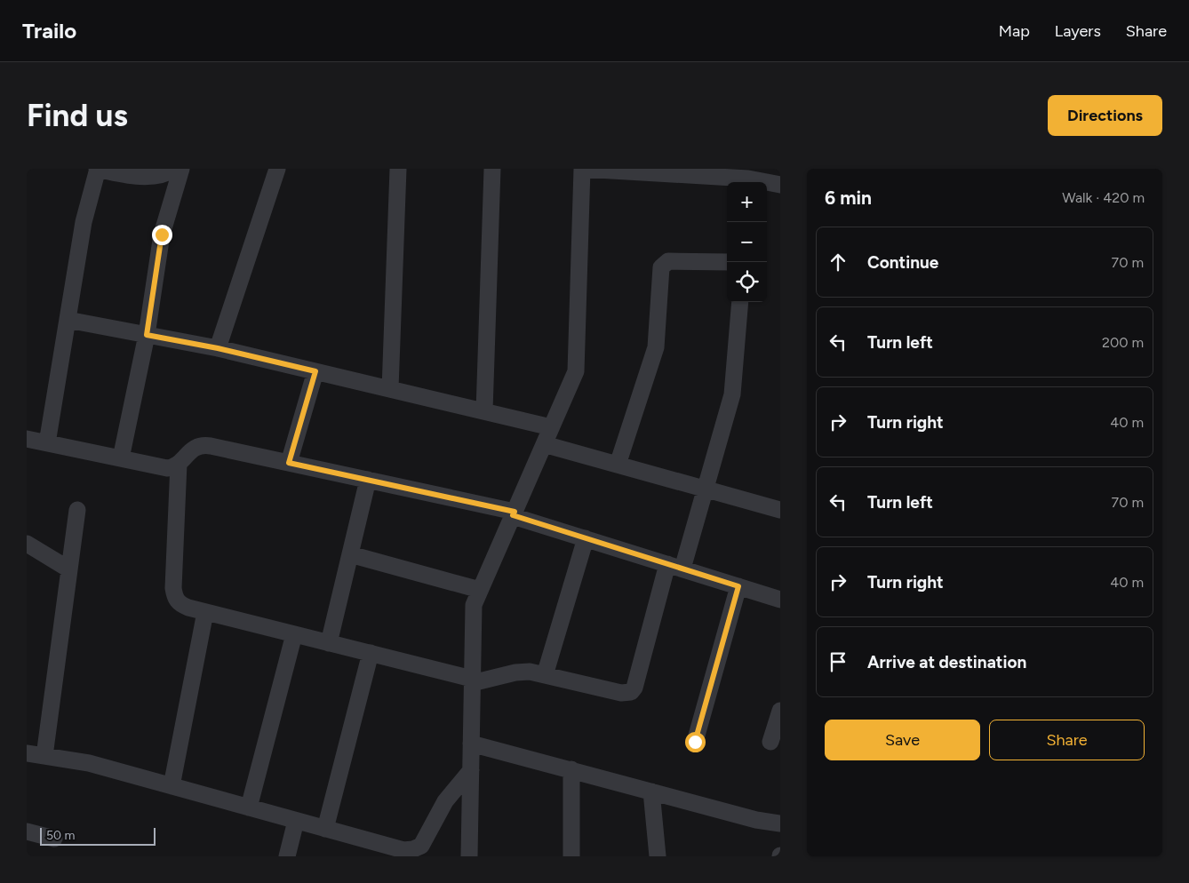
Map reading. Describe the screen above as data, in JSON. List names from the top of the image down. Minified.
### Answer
{"scale_bar":"50 m","page":{"header":"Trailo","nav":["Map","Layers","Share"],"buttons":["Directions",["Save","Share"]],"title":"Find us","heading":["6 min","Walk · 420 m"],"map_buttons":["+","−"],"list":[["Continue","70 m"],["Turn left","200 m"],["Turn right","40 m"],["Turn left","70 m"],["Turn right","40 m"],"Arrive at destination"],"scale":"50 m"}}
